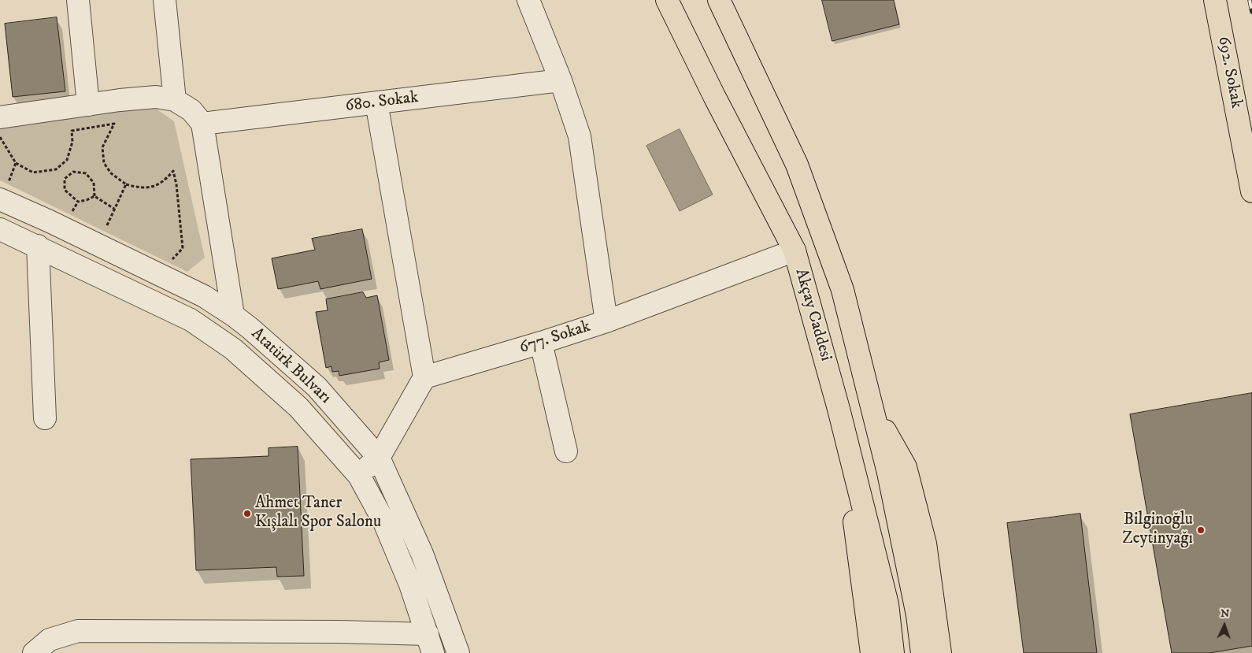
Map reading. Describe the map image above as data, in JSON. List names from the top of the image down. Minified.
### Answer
{"streets":{"main road":["692. Sokak","Akçay Caddesi"],"street":["680. Sokak","677. Sokak","Atatürk Bulvarı"]},"crossings":[["Akçay Caddesi","677. Sokak"]],"places":["Ahmet Taner Kışlalı Spor Salonu","Bilginoğlu Zeytinyağı"],"north":"top"}
